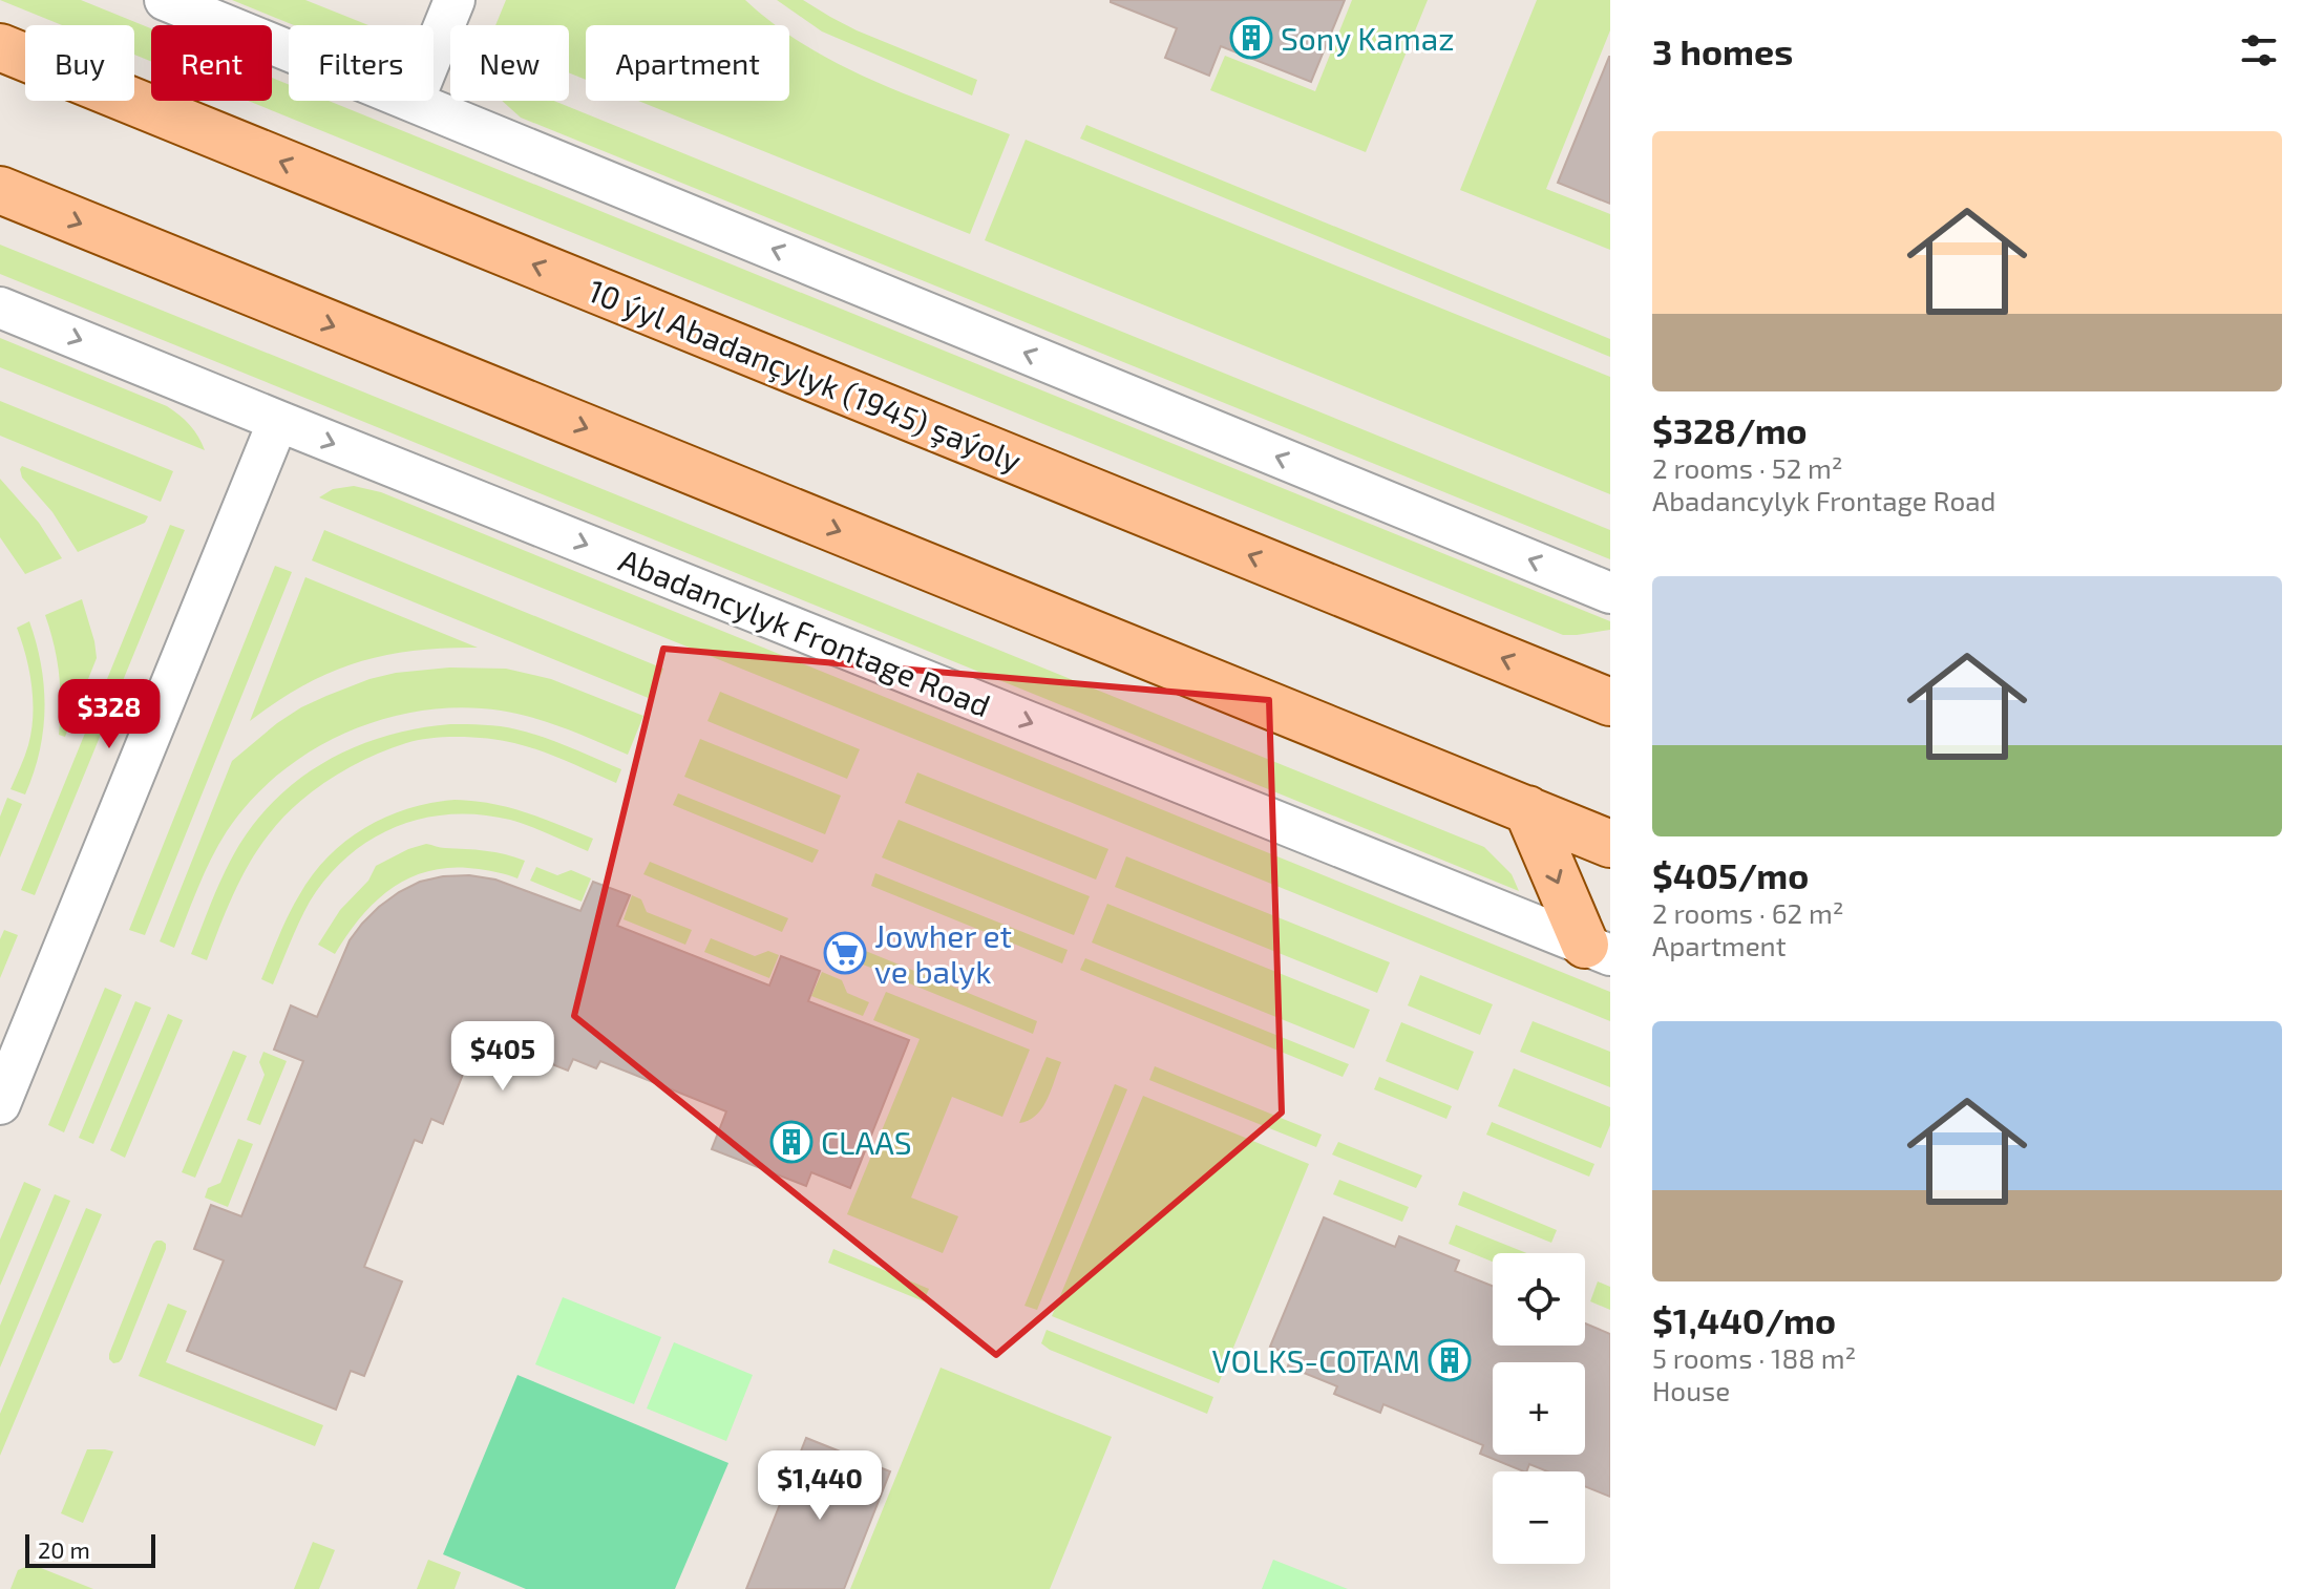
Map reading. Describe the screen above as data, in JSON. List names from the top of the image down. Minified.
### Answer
{"streets":{"main road":["10 ýyl Abadançylyk (1945) şaýoly"],"street":["Abadancylyk Frontage Road"]},"places":{"building":["Sony Kamaz","CLAAS","VOLKS-COTAM"],"supermarket":["Jowher et ve balyk"]},"scale_bar":"20 m","page":{"heading":"3 homes","chip":["Buy","Rent","Filters","New","Apartment"],"list":[{"name":"$328/mo","note":"2 rooms · 52 m² · Abadancylyk Frontage Road"},{"name":"$405/mo","note":"2 rooms · 62 m² · Apartment"},{"name":"$1,440/mo","note":"5 rooms · 188 m² · House"}],"price":["$328","$405","$1,440"],"map_buttons":["+","−"],"scale":"20 m"}}
